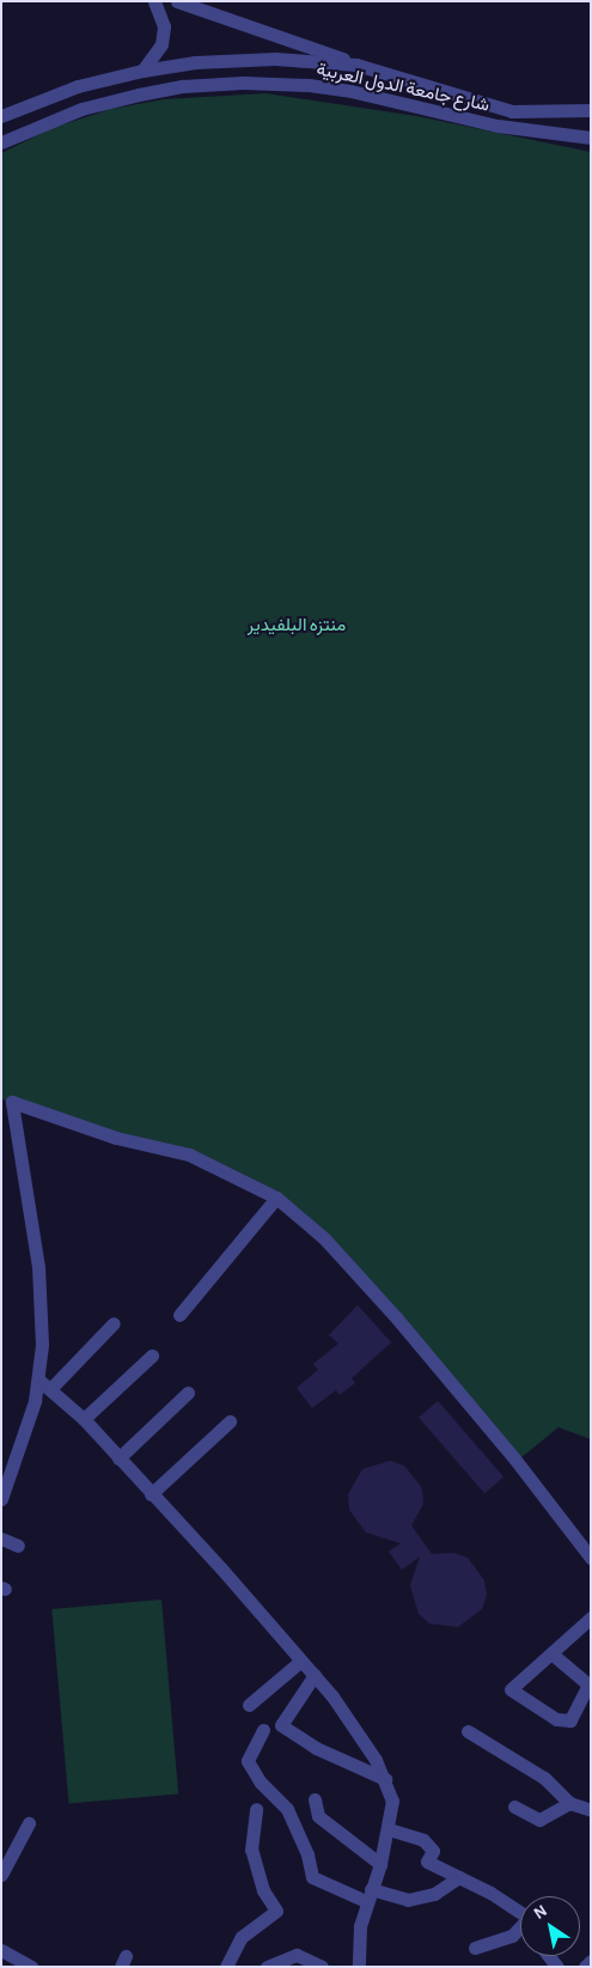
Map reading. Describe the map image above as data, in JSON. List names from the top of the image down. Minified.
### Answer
{"streets":{"street":["شارع جامعة الدول العربية"]},"parks":["منتزه البلفيدير"],"north":"top left"}
